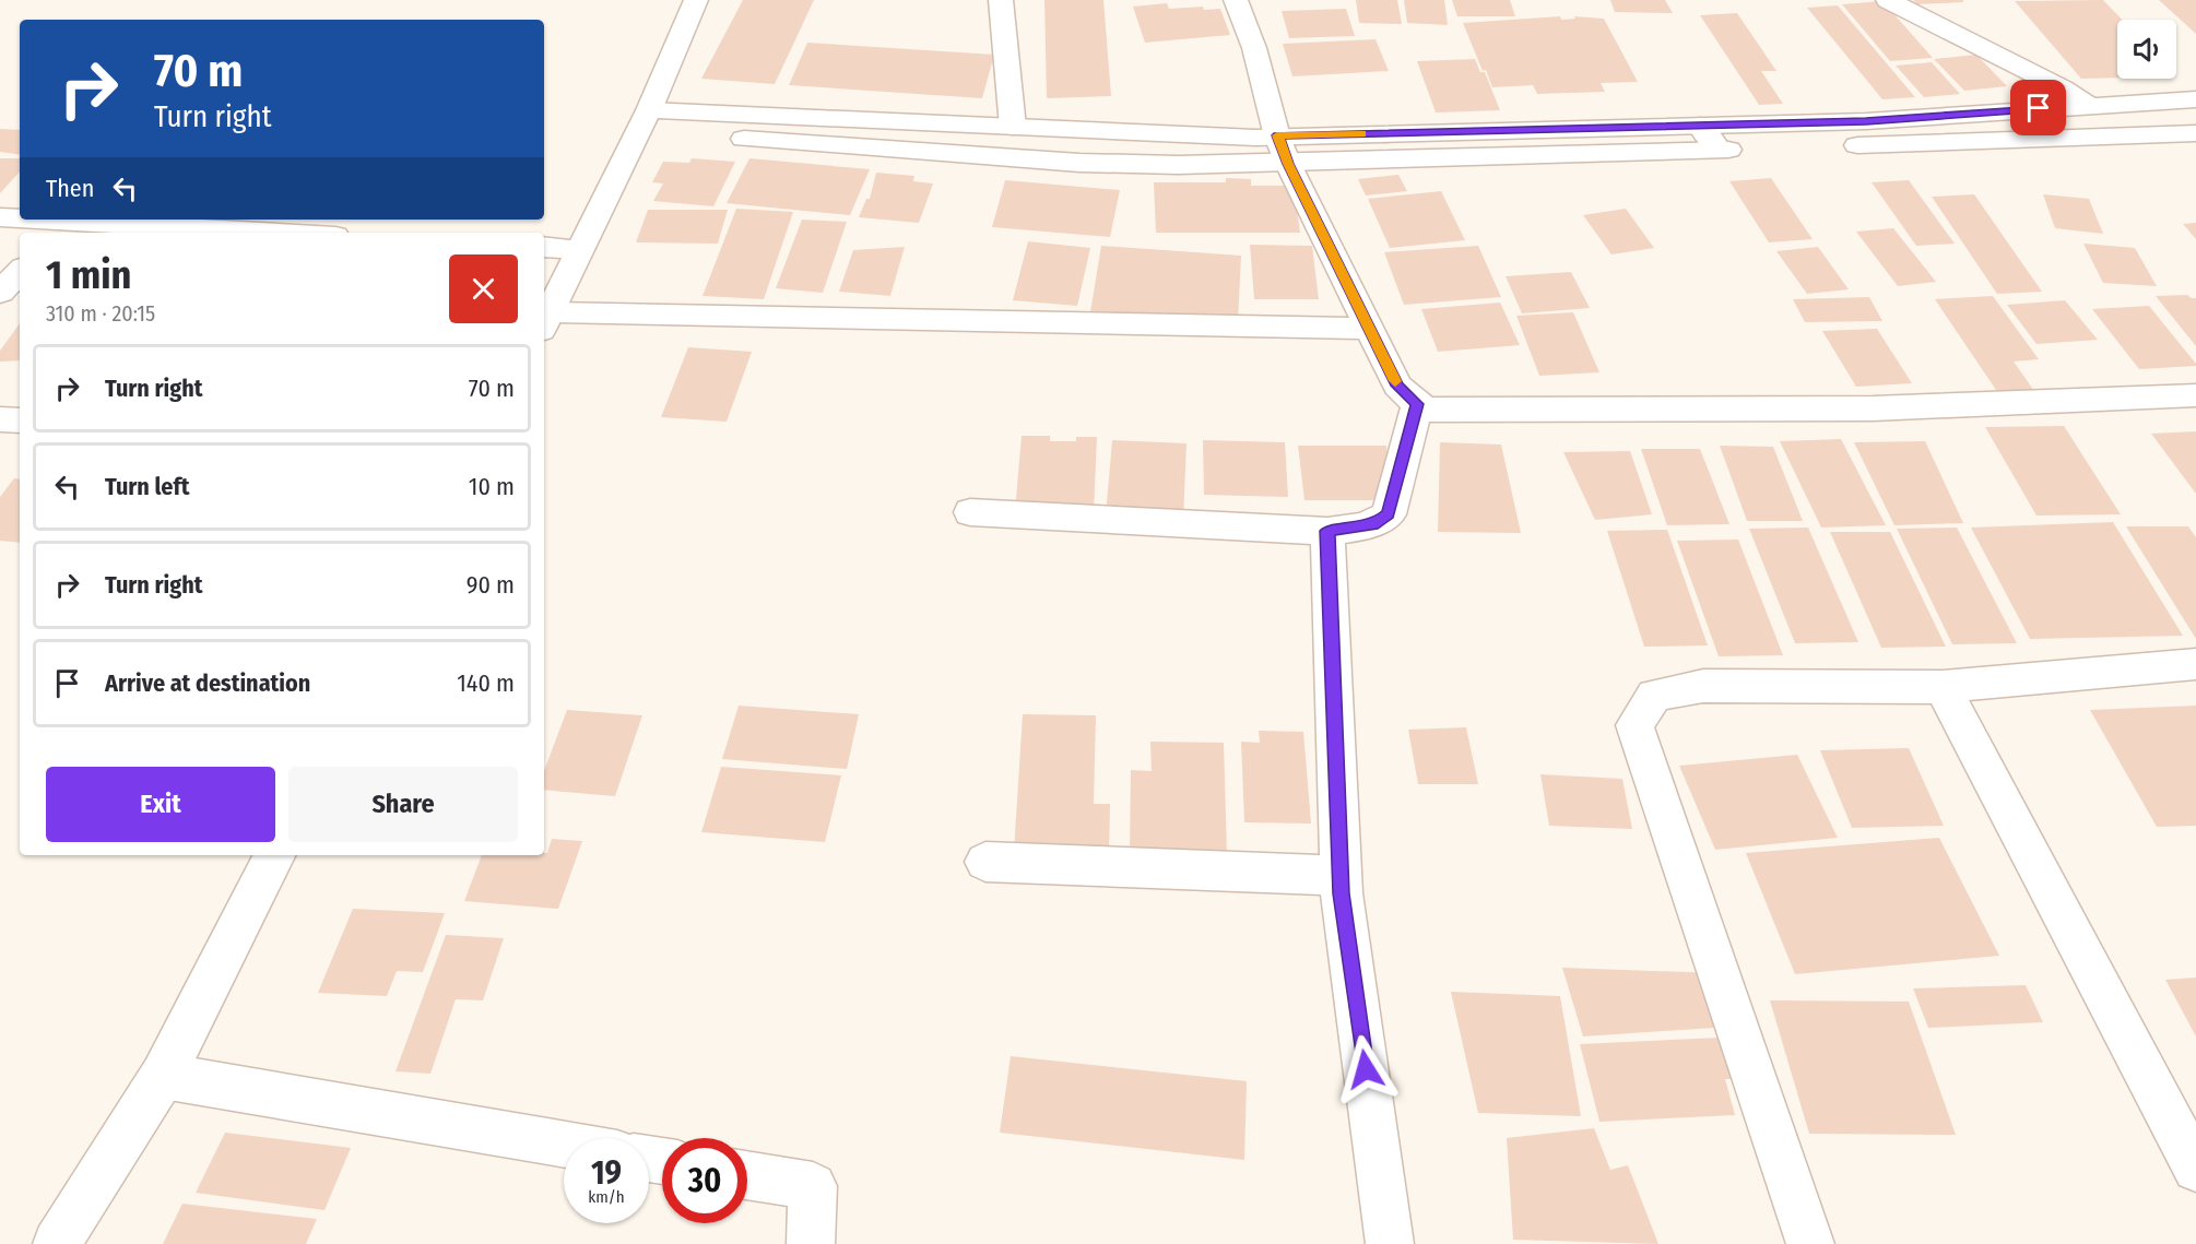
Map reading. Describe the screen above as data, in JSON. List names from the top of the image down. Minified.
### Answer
{"page":{"turn":["70 m","Turn right"],"then":"Then","heading":["1 min","310 m · 20:15"],"list":[{"name":"Turn right","value":"70 m"},{"name":"Turn left","value":"10 m"},{"name":"Turn right","value":"90 m"},{"name":"Arrive at destination","value":"140 m"}],"buttons":["Exit","Share"],"speed":"19 km/h","limit":"30"}}
